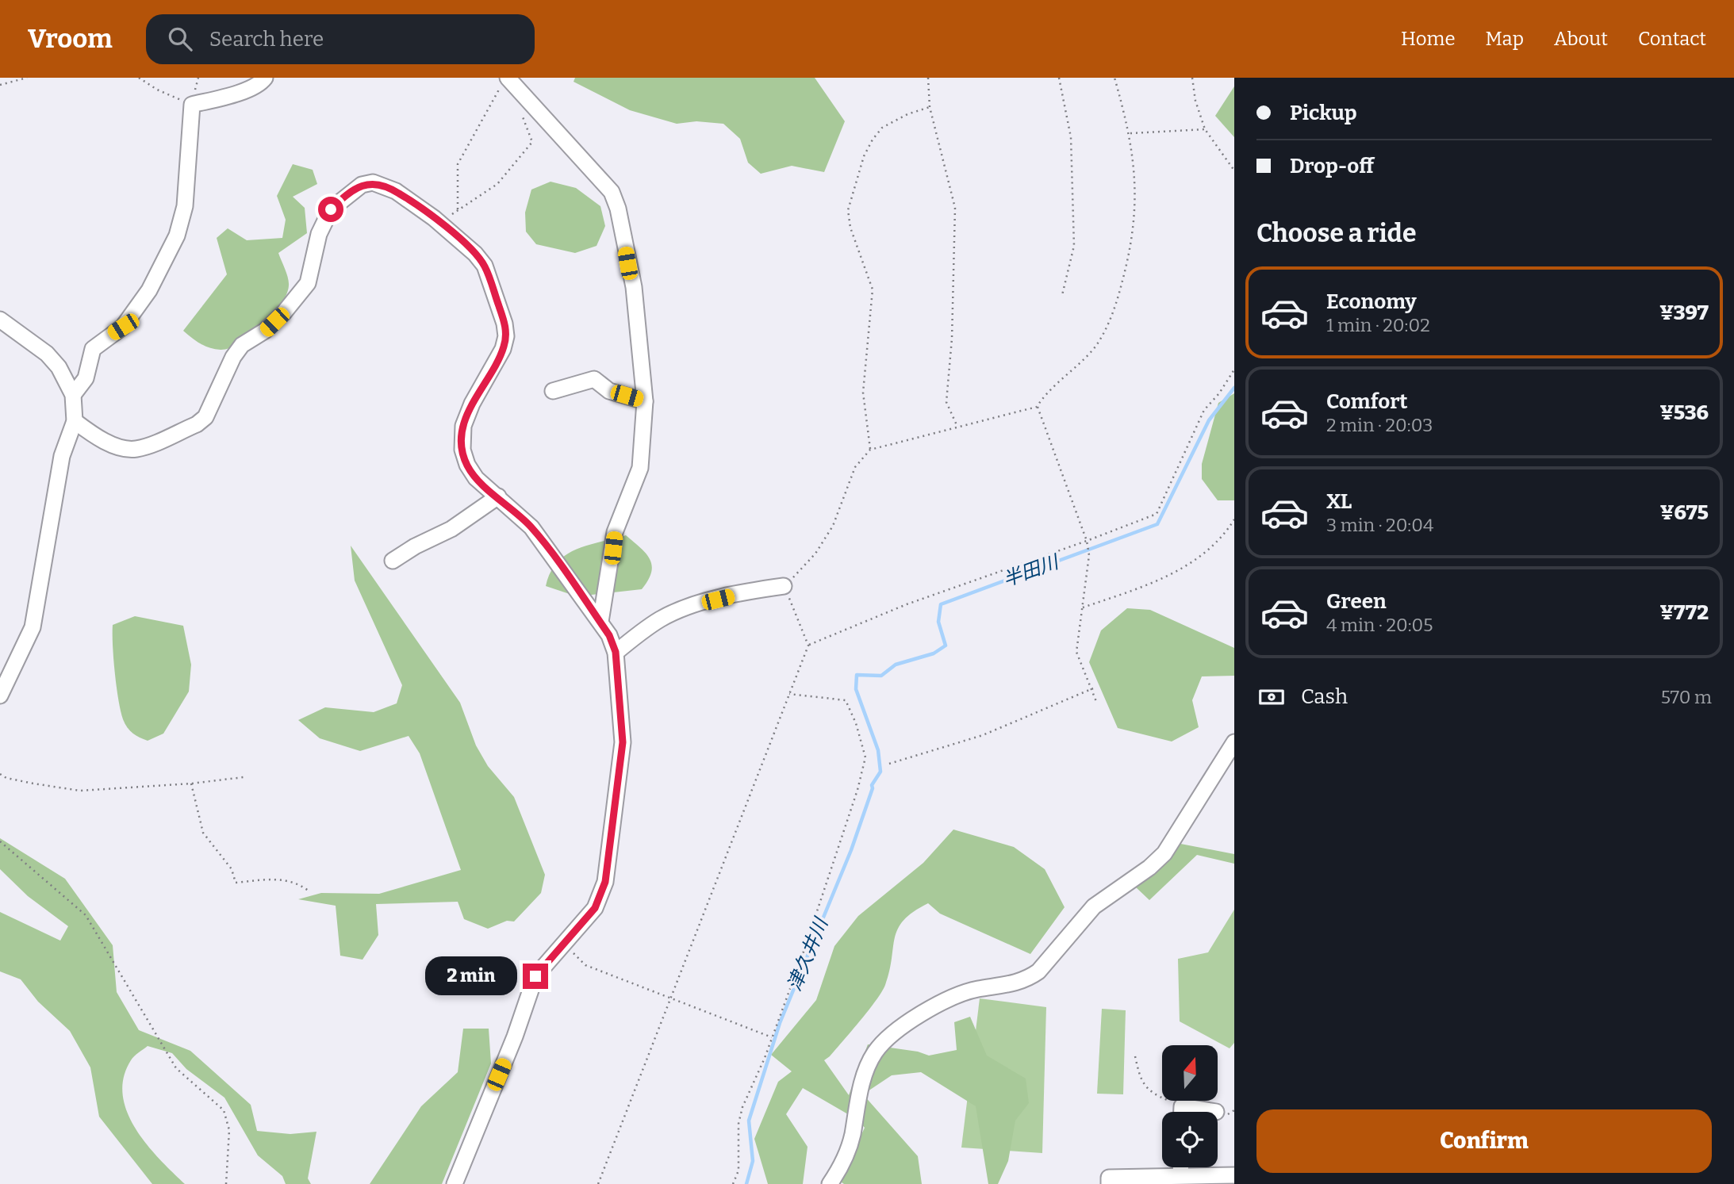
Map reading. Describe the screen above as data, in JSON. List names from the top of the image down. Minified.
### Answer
{"water":["半田川","津久井川"],"north":"top","page":{"header":"Vroom","search":"Search here","nav":["Home","Map","About","Contact"],"banner":["Pickup","Drop-off"],"heading":"Choose a ride","list":[{"name":"Economy","note":"1 min · 20:02","value":"¥397"},{"name":"Comfort","note":"2 min · 20:03","value":"¥536"},{"name":"XL","note":"3 min · 20:04","value":"¥675"},{"name":"Green","note":"4 min · 20:05","value":"¥772"}],"pay":["Cash","570 m"],"bubble":"2 min","buttons":"Confirm"}}
